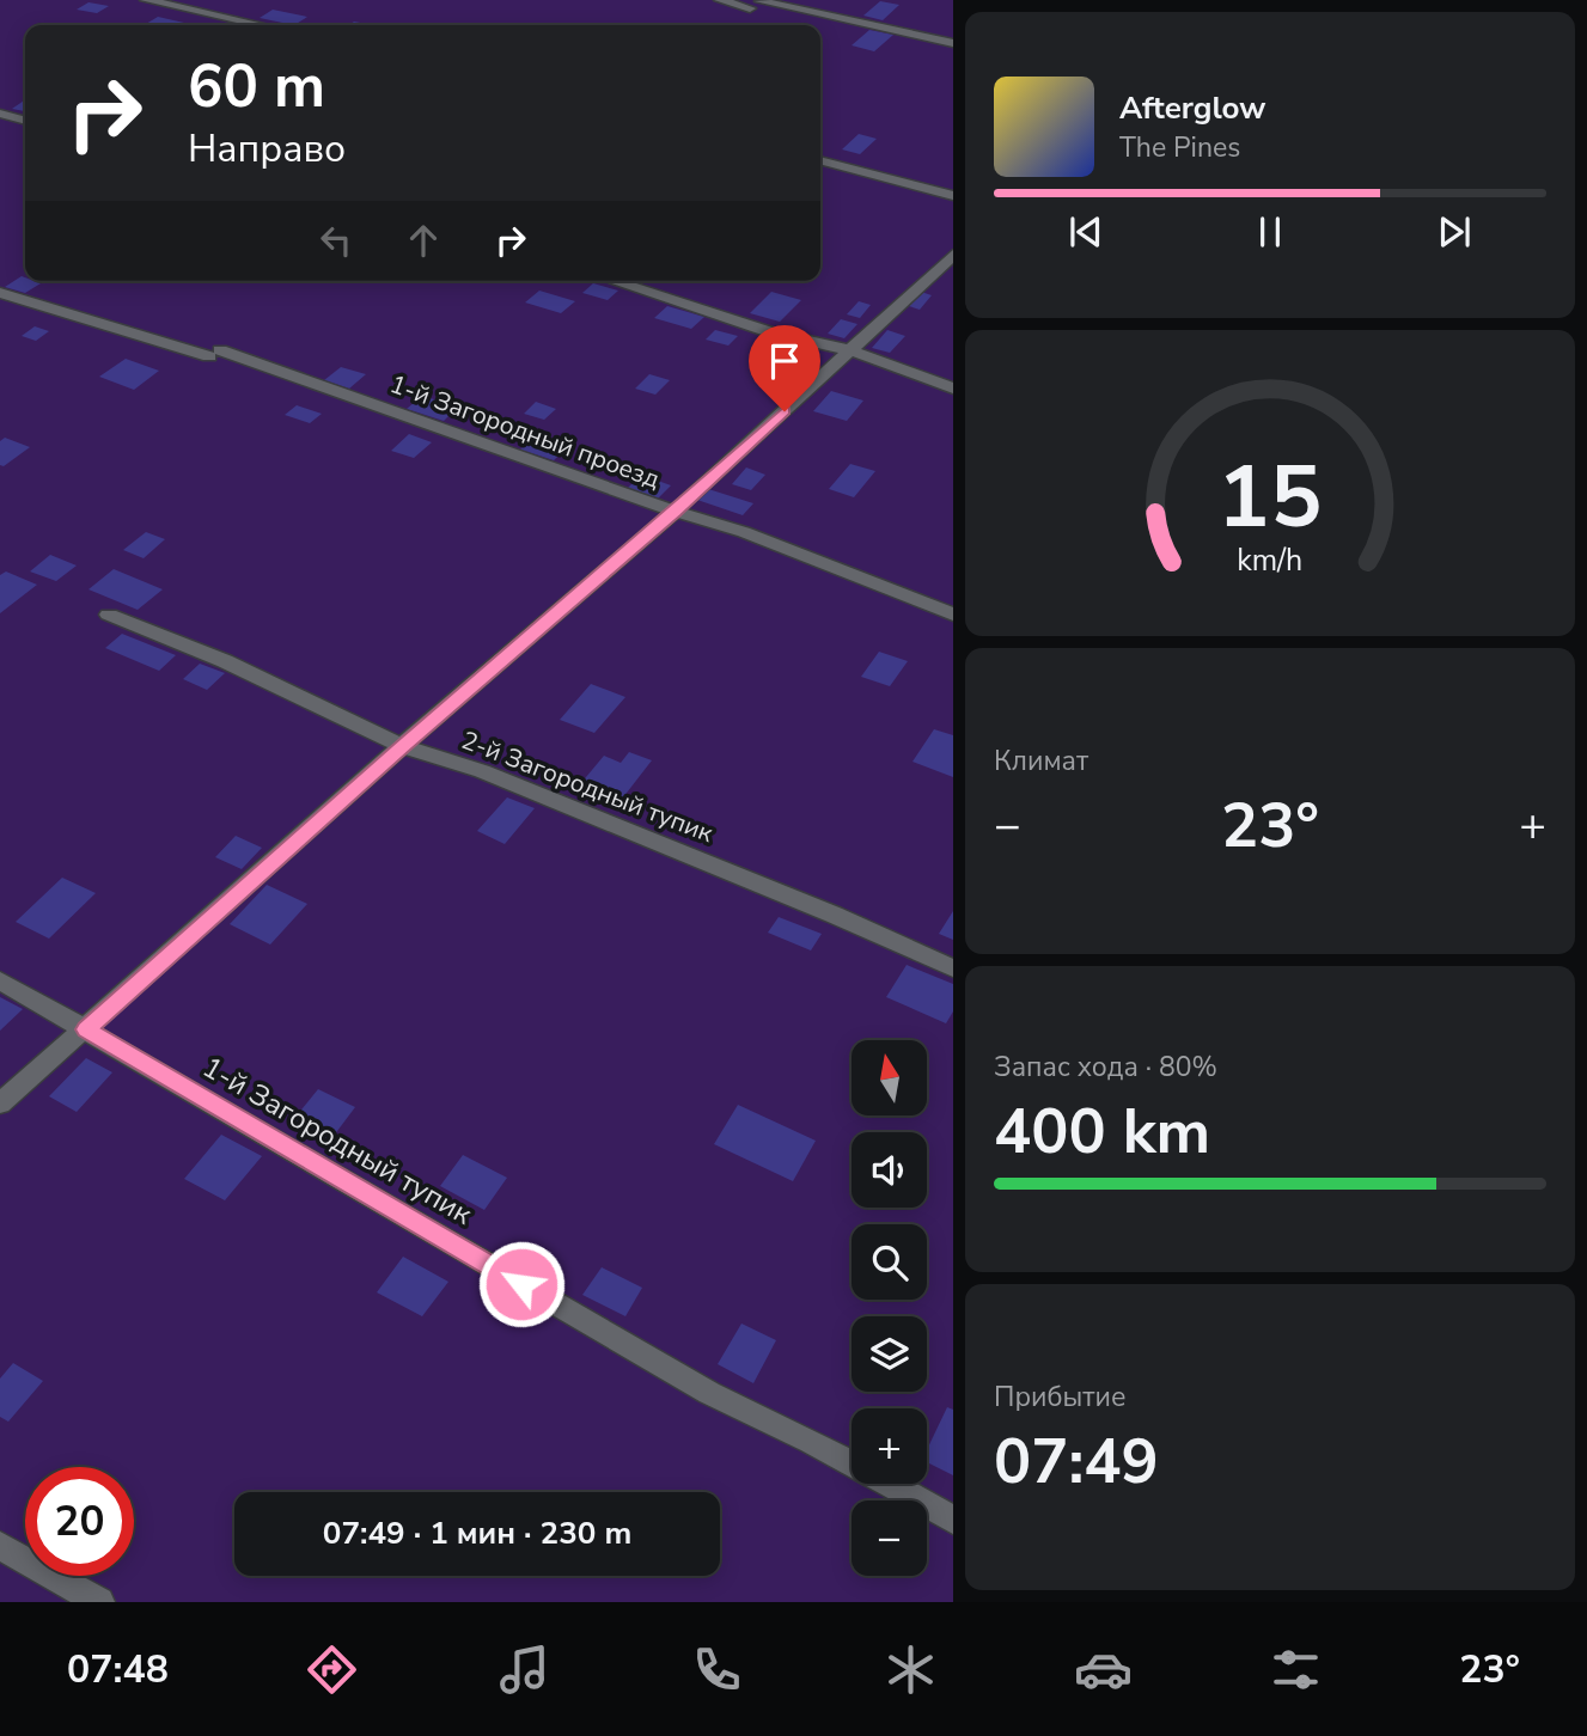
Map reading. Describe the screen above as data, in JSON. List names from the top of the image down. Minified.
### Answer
{"streets":{"street":["1-й Загородный проезд","2-й Загородный тупик","1-й Загородный тупик"]},"north":"top","page":{"turn":["60 m","Направо"],"song":["Afterglow","The Pines"],"tile":["Климат",["Запас хода · 80%","400 km"],["Прибытие","07:49"]],"heat":["−","23°","+"],"map_buttons":["+","−"],"limit":"20","trip":"07:49 · 1 мин · 230 m","tabs":["07:48","23°"],"gauge":["15","km/h"]}}
